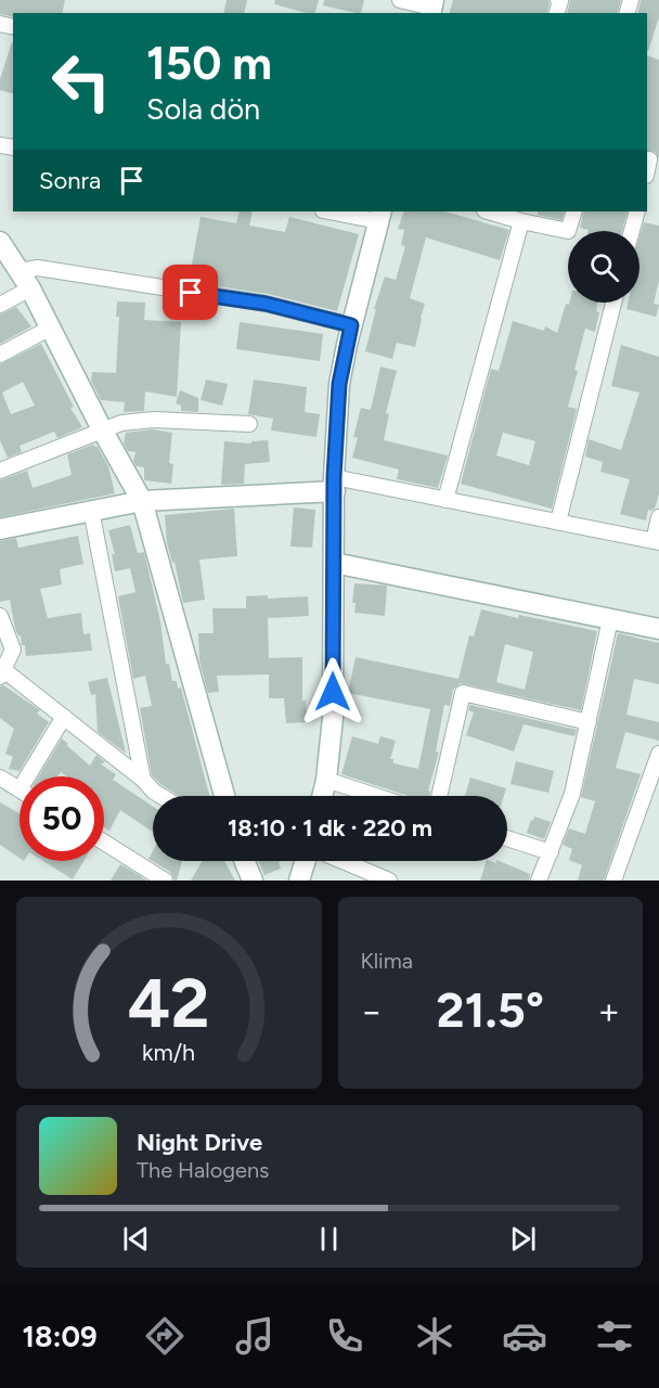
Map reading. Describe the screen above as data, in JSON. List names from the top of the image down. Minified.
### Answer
{"page":{"turn":["150 m","Sola dön"],"then":"Sonra","limit":"50","trip":"18:10 · 1 dk · 220 m","tile":"Klima","heat":["−","21.5°","+"],"song":["Night Drive","The Halogens"],"tabs":"18:09","gauge":["42","km/h"]}}
